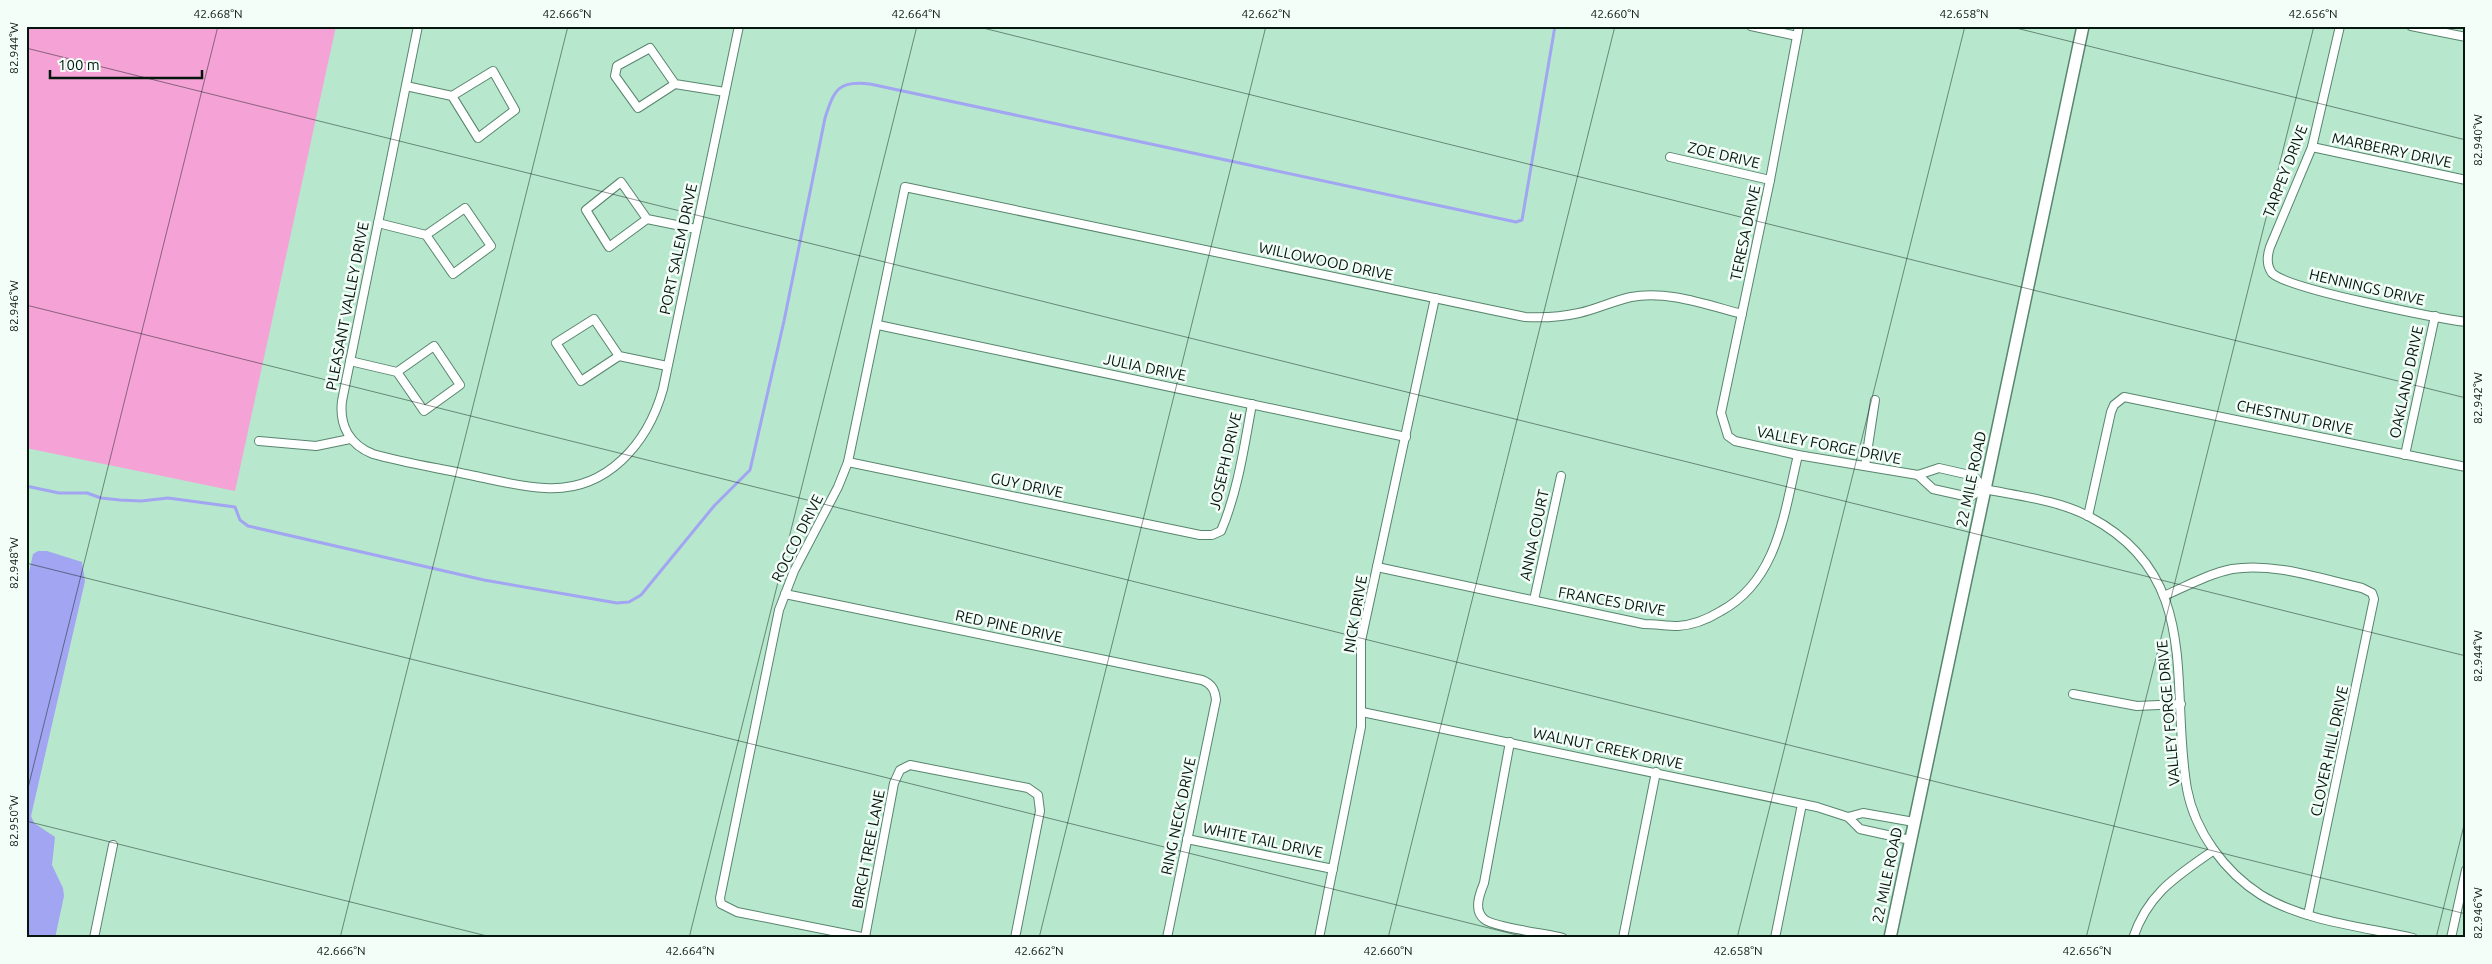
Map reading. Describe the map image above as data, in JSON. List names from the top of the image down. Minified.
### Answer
{"streets":{"street":["MARBERRY DRIVE","ZOE DRIVE","TARPEY DRIVE","TERESA DRIVE","PORT SALEM DRIVE","WILLOWOOD DRIVE","HENNINGS DRIVE","PLEASANT VALLEY DRIVE","JULIA DRIVE","OAKLAND DRIVE","CHESTNUT DRIVE","VALLEY FORGE DRIVE","JOSEPH DRIVE","22 MILE ROAD","GUY DRIVE","ANNA COURT","ROCCO DRIVE","FRANCES DRIVE","NICK DRIVE","RED PINE DRIVE","WALNUT CREEK DRIVE","CLOVER HILL DRIVE","RING NECK DRIVE","WHITE TAIL DRIVE","BIRCH TREE LANE"]},"crossings":[["MARBERRY DRIVE","TARPEY DRIVE"],["ZOE DRIVE","TERESA DRIVE"],["TARPEY DRIVE","HENNINGS DRIVE"],["TERESA DRIVE","WILLOWOOD DRIVE"],["TERESA DRIVE","VALLEY FORGE DRIVE"],["PORT SALEM DRIVE","PLEASANT VALLEY DRIVE"],["WILLOWOOD DRIVE","ROCCO DRIVE"],["WILLOWOOD DRIVE","NICK DRIVE"],["HENNINGS DRIVE","OAKLAND DRIVE"],["JULIA DRIVE","JOSEPH DRIVE"],["JULIA DRIVE","ROCCO DRIVE"],["JULIA DRIVE","NICK DRIVE"],["OAKLAND DRIVE","CHESTNUT DRIVE"],["CHESTNUT DRIVE","VALLEY FORGE DRIVE"],["VALLEY FORGE DRIVE","22 MILE ROAD"],["VALLEY FORGE DRIVE","FRANCES DRIVE"],["VALLEY FORGE DRIVE","CLOVER HILL DRIVE"],["JOSEPH DRIVE","GUY DRIVE"],["22 MILE ROAD","WALNUT CREEK DRIVE"],["GUY DRIVE","ROCCO DRIVE"],["ANNA COURT","FRANCES DRIVE"],["ROCCO DRIVE","RED PINE DRIVE"],["ROCCO DRIVE","BIRCH TREE LANE"],["FRANCES DRIVE","NICK DRIVE"],["NICK DRIVE","WALNUT CREEK DRIVE"],["NICK DRIVE","WHITE TAIL DRIVE"],["RED PINE DRIVE","RING NECK DRIVE"],["RING NECK DRIVE","WHITE TAIL DRIVE"]],"scale_bar":"100 m","coordinates":["42.668°N","42.666°N","42.664°N","42.662°N","42.660°N","42.658°N","42.656°N","82.944°W","82.940°W","82.946°W","82.942°W","82.948°W","82.950°W"]}
